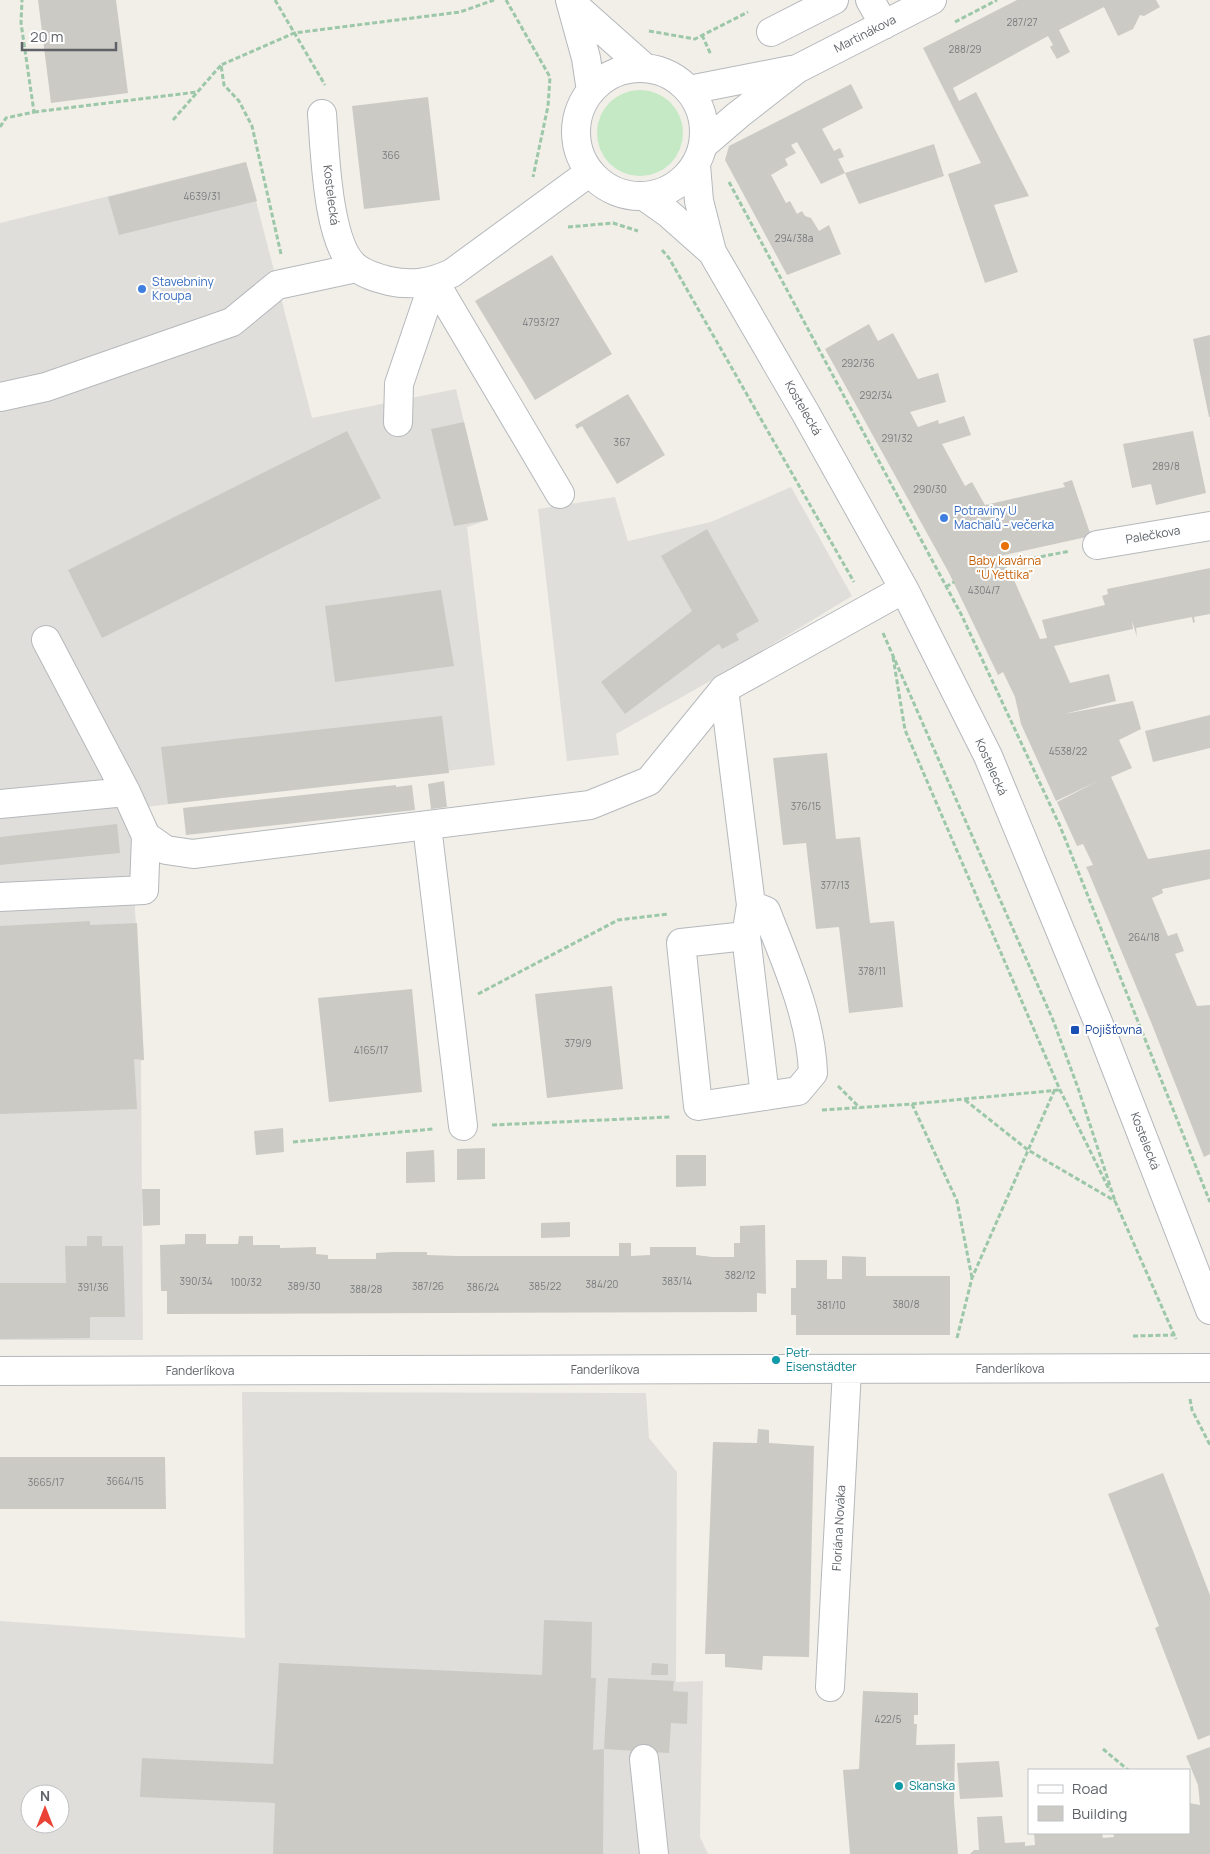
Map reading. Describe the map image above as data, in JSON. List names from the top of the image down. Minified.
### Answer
{"streets":{"street":["Martinákova","Kostelecká","Palečkova","Fanderlíkova","Floriána Nováka"]},"crossings":[["Martinákova","Kostelecká"],["Fanderlíkova","Floriána Nováka"]],"places":{"other":["Stavebniny Kroupa","Potraviny U Machalů - večerka","Baby kavárna \"U Yettika\"","Petr Eisenstädter","Skanska"],"transit":["Pojišťovna"]},"house_numbers":["287/27","288/29","366","4639/31","294/38a","4793/27","292/36","292/34","291/32","367","289/8","290/30","4304/7","4538/22","376/15","377/13","264/18","378/11","379/9","4165/17","382/12","390/34","383/14","100/32","384/20","389/30","387/26","385/22","391/36","386/24","388/28","380/8","381/10","3664/15","3665/17","422/5"],"legend":["Road","Building"],"scale_bar":"20 m","north":"top"}
